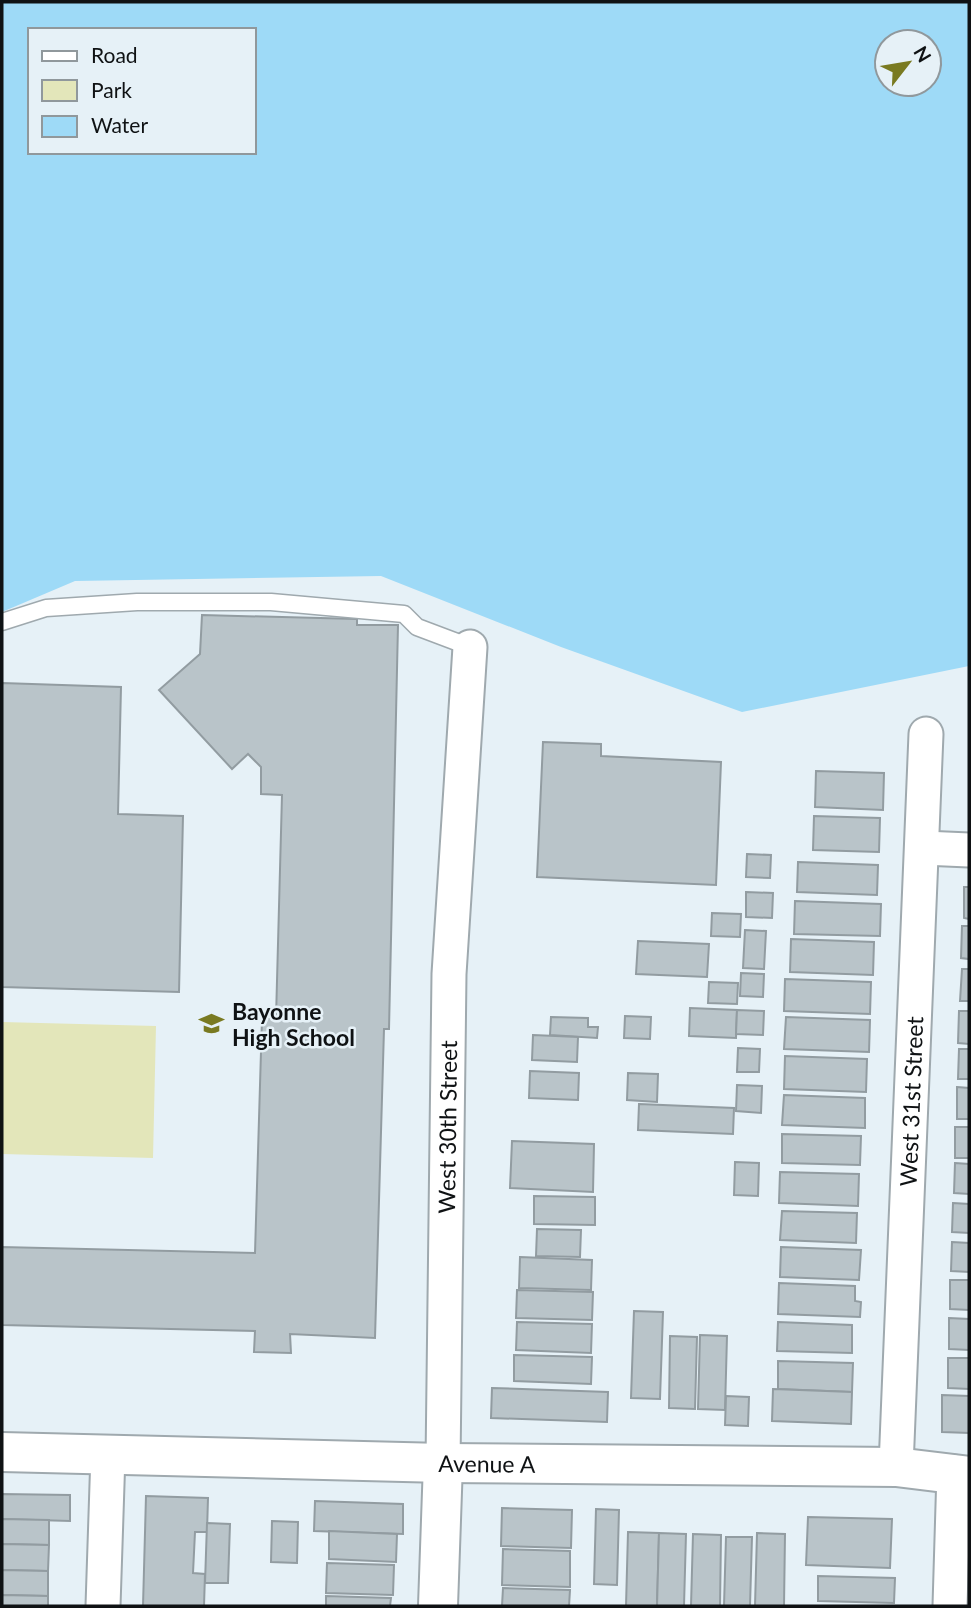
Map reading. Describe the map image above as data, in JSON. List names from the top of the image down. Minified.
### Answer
{"streets":{"street":["West 31st Street","West 30th Street","Avenue A"]},"crossings":[["West 31st Street","Avenue A"],["West 30th Street","Avenue A"]],"places":{"school or university":["Bayonne High School"]},"legend":["Road","Park","Water"],"north":"top right"}
